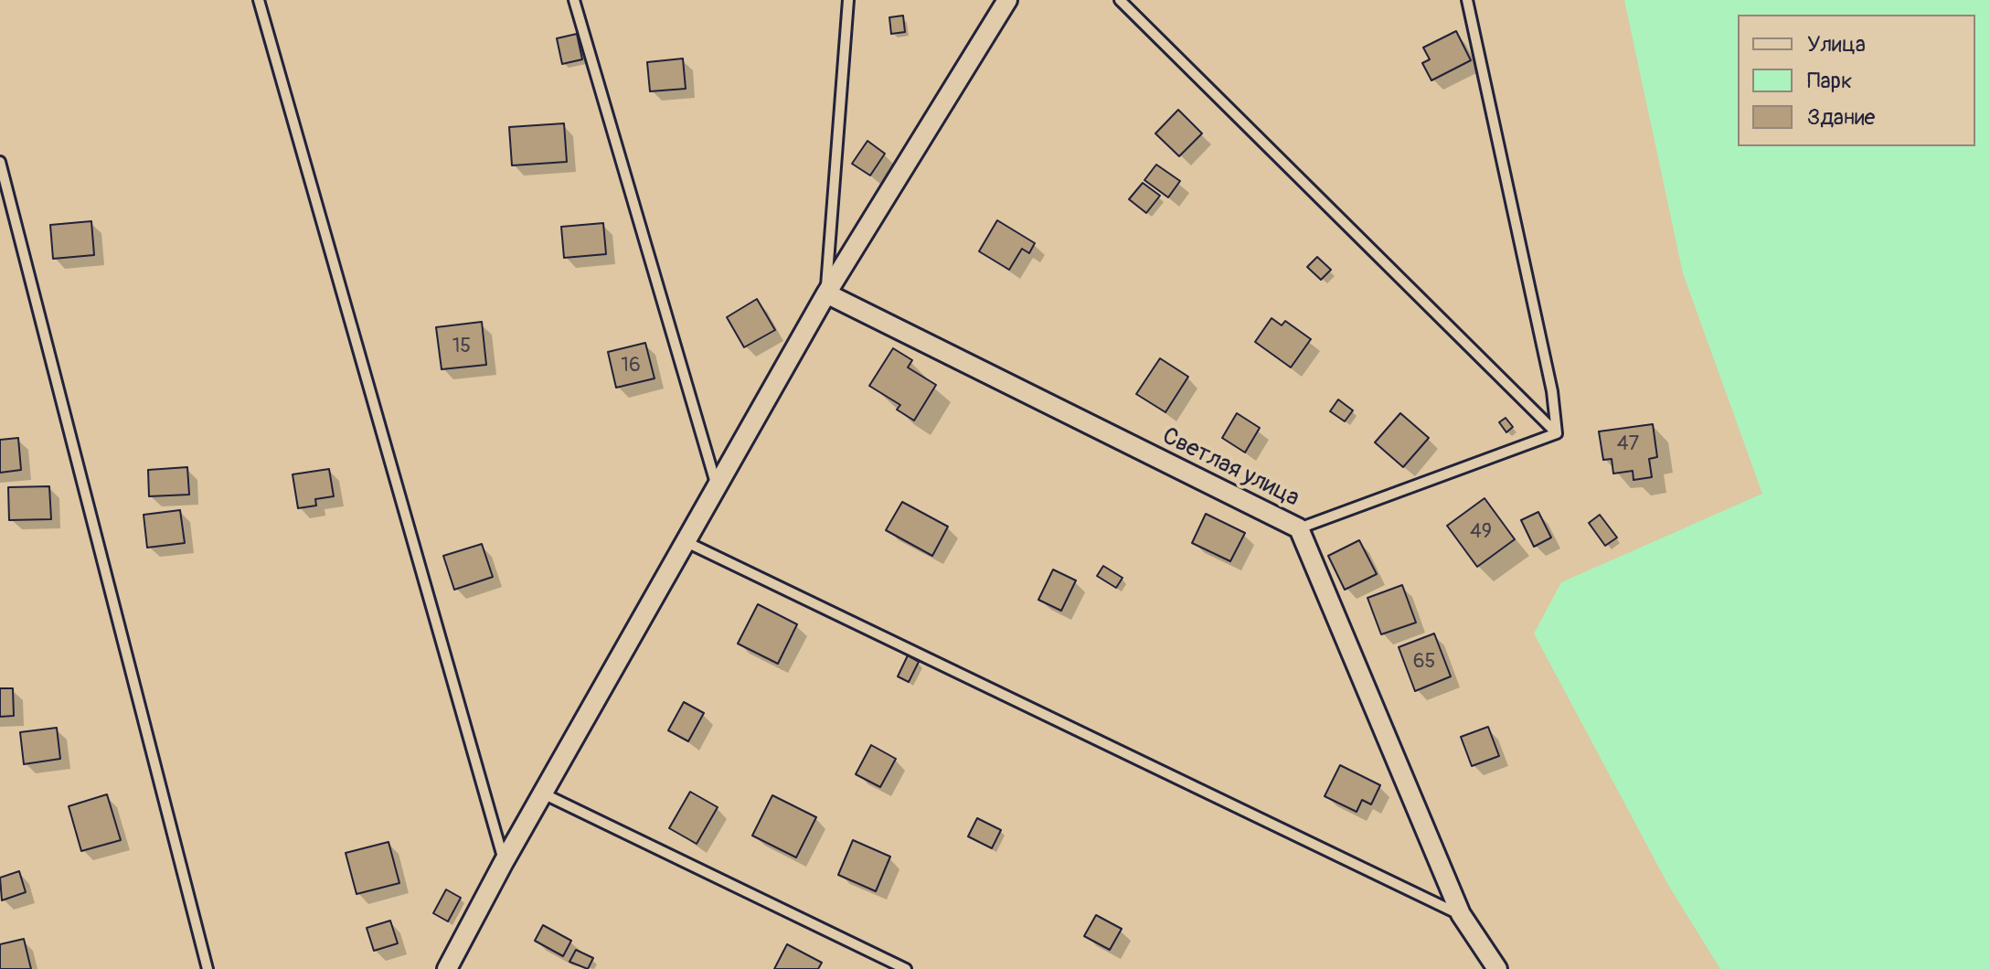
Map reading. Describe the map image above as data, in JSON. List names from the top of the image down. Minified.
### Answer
{"streets":{"street":["Светлая улица"]},"house_numbers":["15","16","47","49","65"],"legend":["Улица","Парк","Здание"]}
